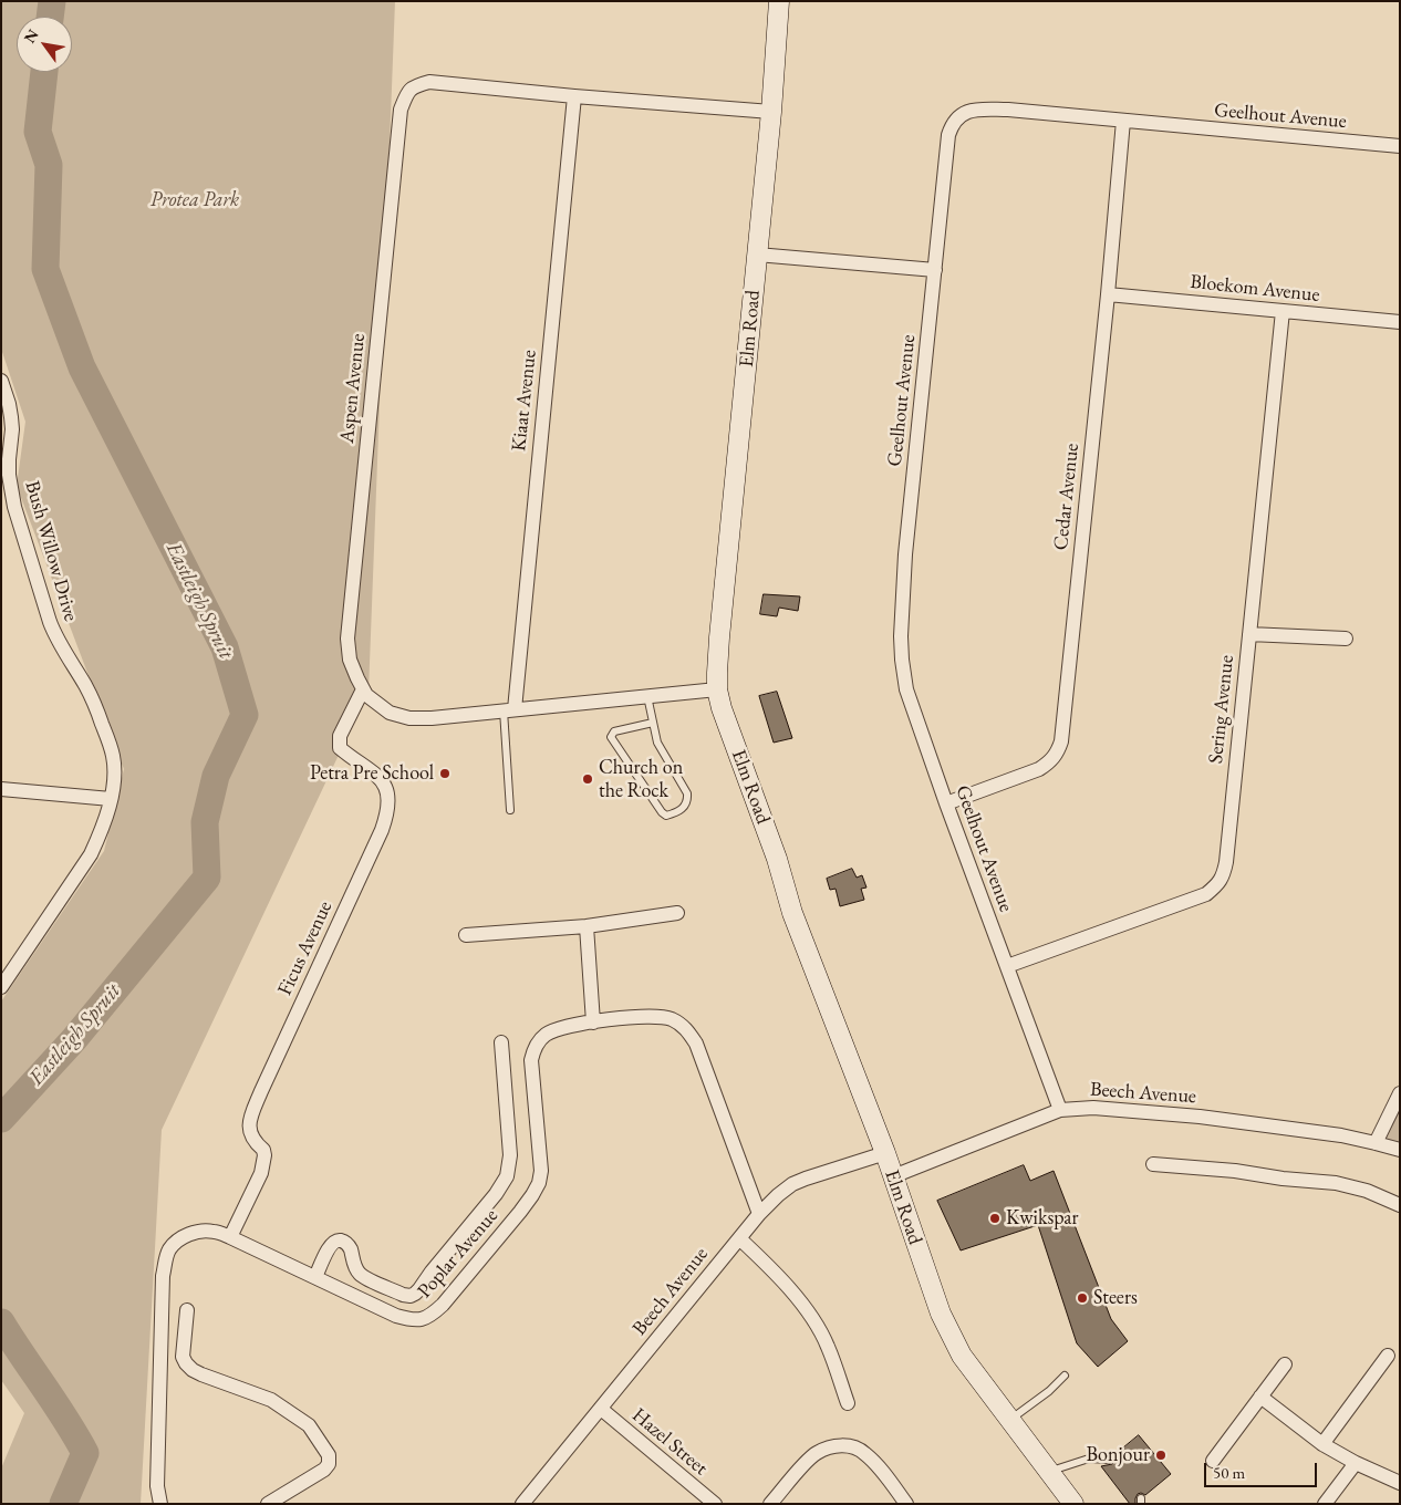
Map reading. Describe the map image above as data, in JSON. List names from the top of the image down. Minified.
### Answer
{"streets":{"street":["Geelhout Avenue","Bloekom Avenue","Elm Road","Aspen Avenue","Kiaat Avenue","Cedar Avenue","Bush Willow Drive","Sering Avenue","Ficus Avenue","Beech Avenue","Poplar Avenue","Hazel Street"]},"crossings":[["Geelhout Avenue","Cedar Avenue"],["Geelhout Avenue","Sering Avenue"],["Geelhout Avenue","Beech Avenue"],["Bloekom Avenue","Cedar Avenue"],["Bloekom Avenue","Sering Avenue"],["Elm Road","Aspen Avenue"],["Elm Road","Beech Avenue"],["Aspen Avenue","Kiaat Avenue"],["Aspen Avenue","Ficus Avenue"],["Ficus Avenue","Poplar Avenue"],["Beech Avenue","Poplar Avenue"],["Beech Avenue","Hazel Street"]],"water":["Eastleigh Spruit"],"parks":["Protea Park"],"places":["Petra Pre School","Church on the Rock","Kwikspar","Steers","Bonjour"],"scale_bar":"50 m","north":"top left"}
